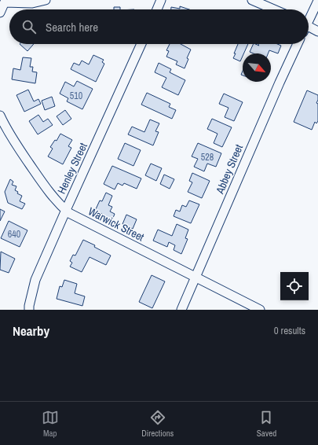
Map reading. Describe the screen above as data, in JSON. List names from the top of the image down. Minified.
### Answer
{"streets":{"street":["Henley Street","Abbey Street","Warwick Street"]},"crossings":[["Henley Street","Warwick Street"],["Abbey Street","Warwick Street"]],"house_numbers":["510","528","640"],"north":"bottom right","page":{"search":"Search here","heading":["Nearby","0 results"],"nav":["Map","Directions","Saved"]}}
